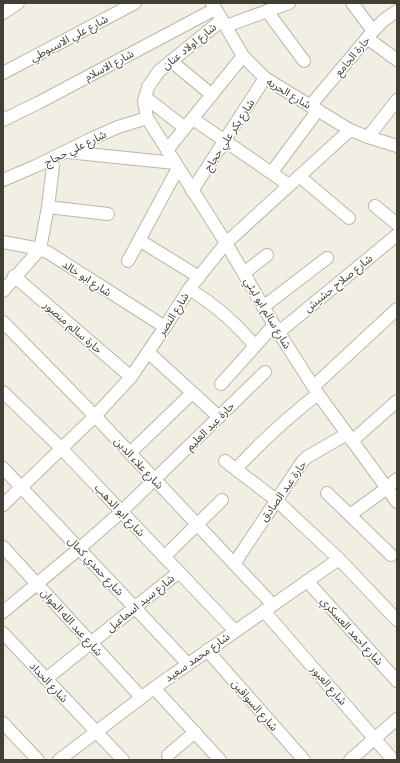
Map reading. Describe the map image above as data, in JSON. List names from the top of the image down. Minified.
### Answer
{"streets":{"street":["شارع علي الاسيوطي","شارع اولاد عنان","حارة الجامع","شارع الاسلام","شارع الحريه","شارع بكر علي حجاج","شارع علي حجاج","شارع ابو خالد","شارع صلاح حشيش","شارع سالم ابو ليثي","شارع النصر","حارة سالم منصور","حارة عبد العليم","شارع علاء الدين","حارة عبد الصادق","شارع ابو الدهب","شارع حمدي كمال","شارع سيد اسماعيل","شارع عبد الله الموان","شارع احمد العسكري","شارع محمد سعيد","شارع الحداد","شارع العبور","شارع السواقين"]},"crossings":[["شارع اولاد عنان","شارع الحريه"],["حارة الجامع","شارع الحريه"],["شارع الاسلام","شارع الحريه"],["شارع الحريه","شارع بكر علي حجاج"],["شارع الحريه","شارع النصر"],["شارع بكر علي حجاج","شارع سالم ابو ليثي"],["شارع علي حجاج","شارع سالم ابو ليثي"],["شارع ابو خالد","شارع النصر"],["شارع صلاح حشيش","شارع سالم ابو ليثي"],["شارع سالم ابو ليثي","شارع النصر"],["شارع سالم ابو ليثي","حارة عبد الصادق"],["شارع النصر","حارة سالم منصور"],["شارع النصر","شارع علاء الدين"],["شارع النصر","شارع ابو الدهب"],["شارع النصر","شارع حمدي كمال"],["حارة عبد العليم","شارع علاء الدين"],["حارة عبد العليم","شارع ابو الدهب"],["حارة عبد العليم","شارع حمدي كمال"],["حارة عبد العليم","شارع عبد الله الموان"],["شارع علاء الدين","حارة عبد الصادق"],["شارع علاء الدين","شارع محمد سعيد"],["شارع علاء الدين","شارع العبور"],["شارع ابو الدهب","شارع سيد اسماعيل"],["شارع ابو الدهب","شارع محمد سعيد"],["شارع حمدي كمال","شارع سيد اسماعيل"],["شارع حمدي كمال","شارع محمد سعيد"],["شارع سيد اسماعيل","شارع عبد الله الموان"],["شارع سيد اسماعيل","شارع الحداد"],["شارع عبد الله الموان","شارع محمد سعيد"],["شارع احمد العسكري","شارع محمد سعيد"],["شارع محمد سعيد","شارع الحداد"],["شارع محمد سعيد","شارع العبور"],["شارع محمد سعيد","شارع السواقين"]]}
